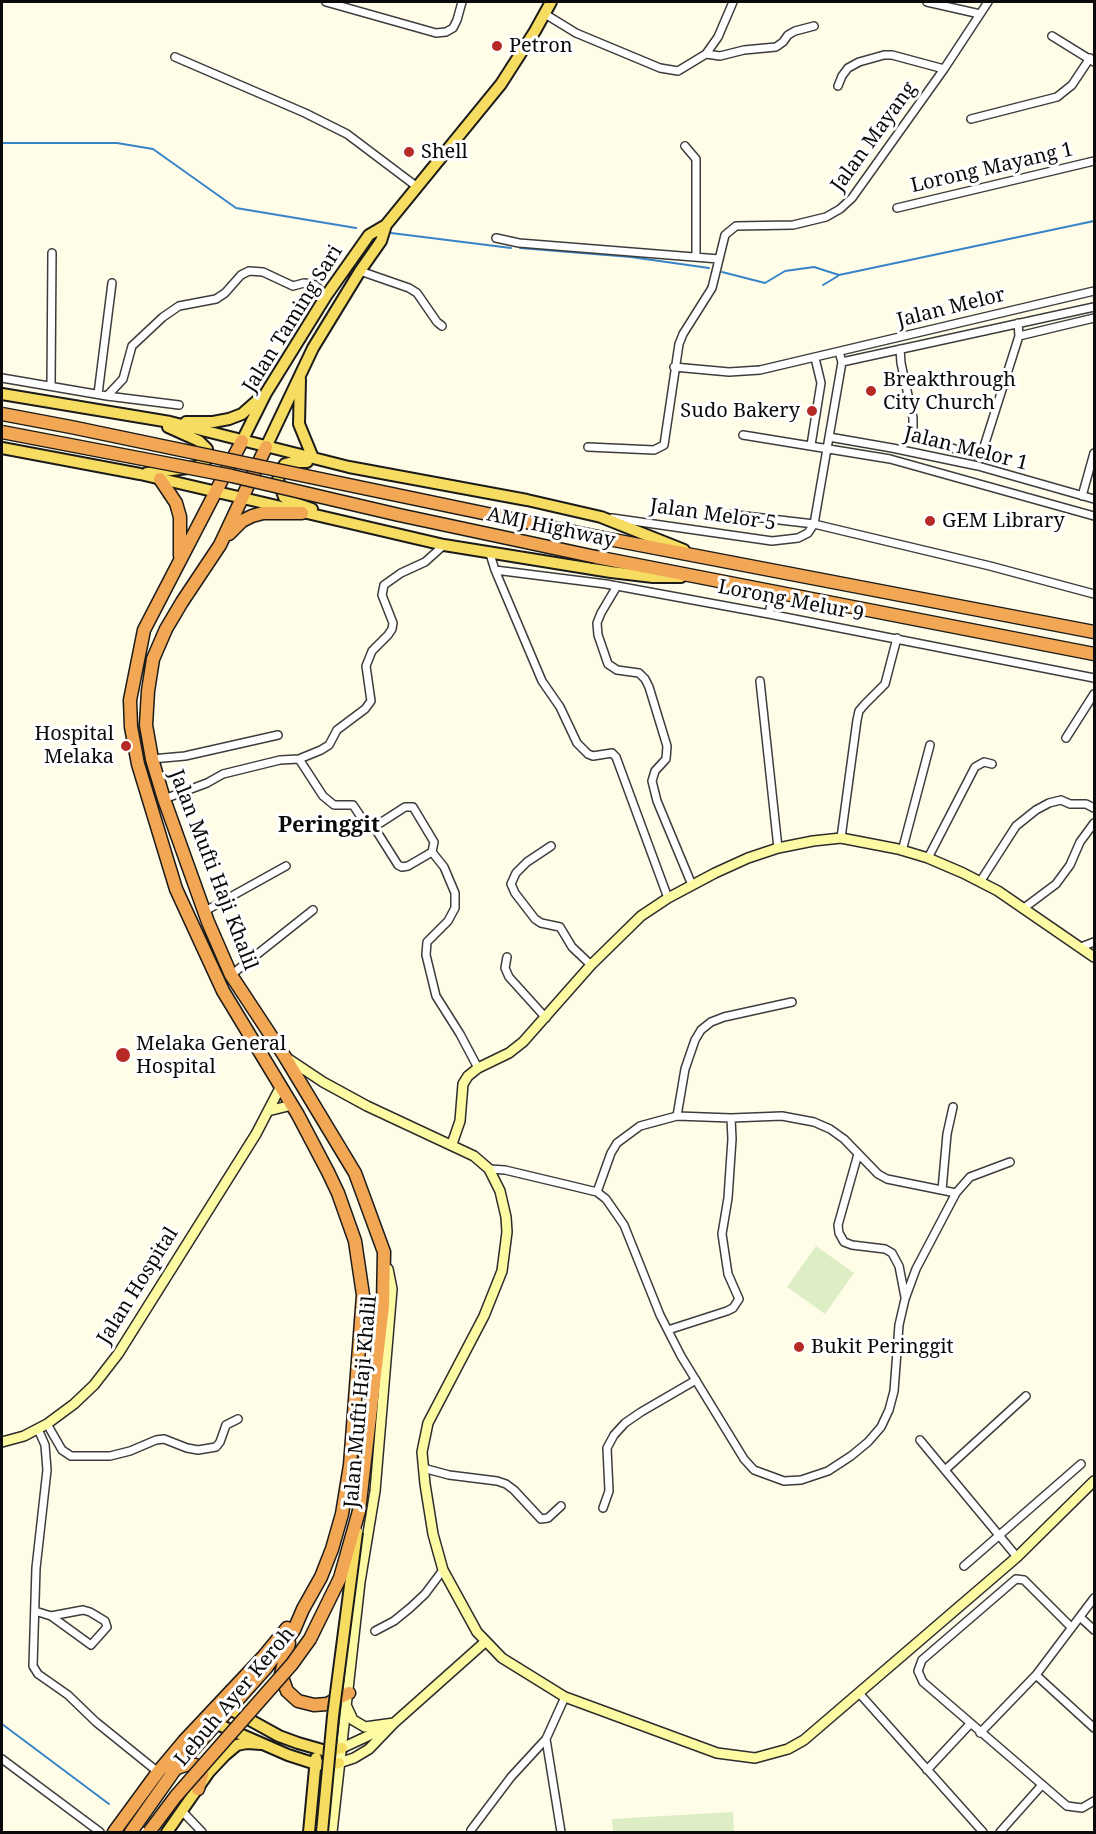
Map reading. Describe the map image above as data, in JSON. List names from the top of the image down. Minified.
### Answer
{"streets":{"highway":["AMJ Highway","Jalan Mufti Haji Khalil","Lebuh Ayer Keroh"],"main road":["Jalan Taming Sari"],"street":["Jalan Mayang","Lorong Mayang 1","Jalan Melor","Jalan Melor 1","Jalan Melor 5","Lorong Melur 9","Jalan Hospital"]},"crossings":[["Jalan Mayang","Jalan Melor"],["Jalan Taming Sari","Jalan Mufti Haji Khalil"],["Jalan Mufti Haji Khalil","Jalan Hospital"],["Jalan Mufti Haji Khalil","Lebuh Ayer Keroh"]],"districts":["Peringgit"],"places":["Petron","Shell","Breakthrough City Church","Sudo Bakery","GEM Library","Hospital Melaka","Melaka General Hospital","Bukit Peringgit"]}
